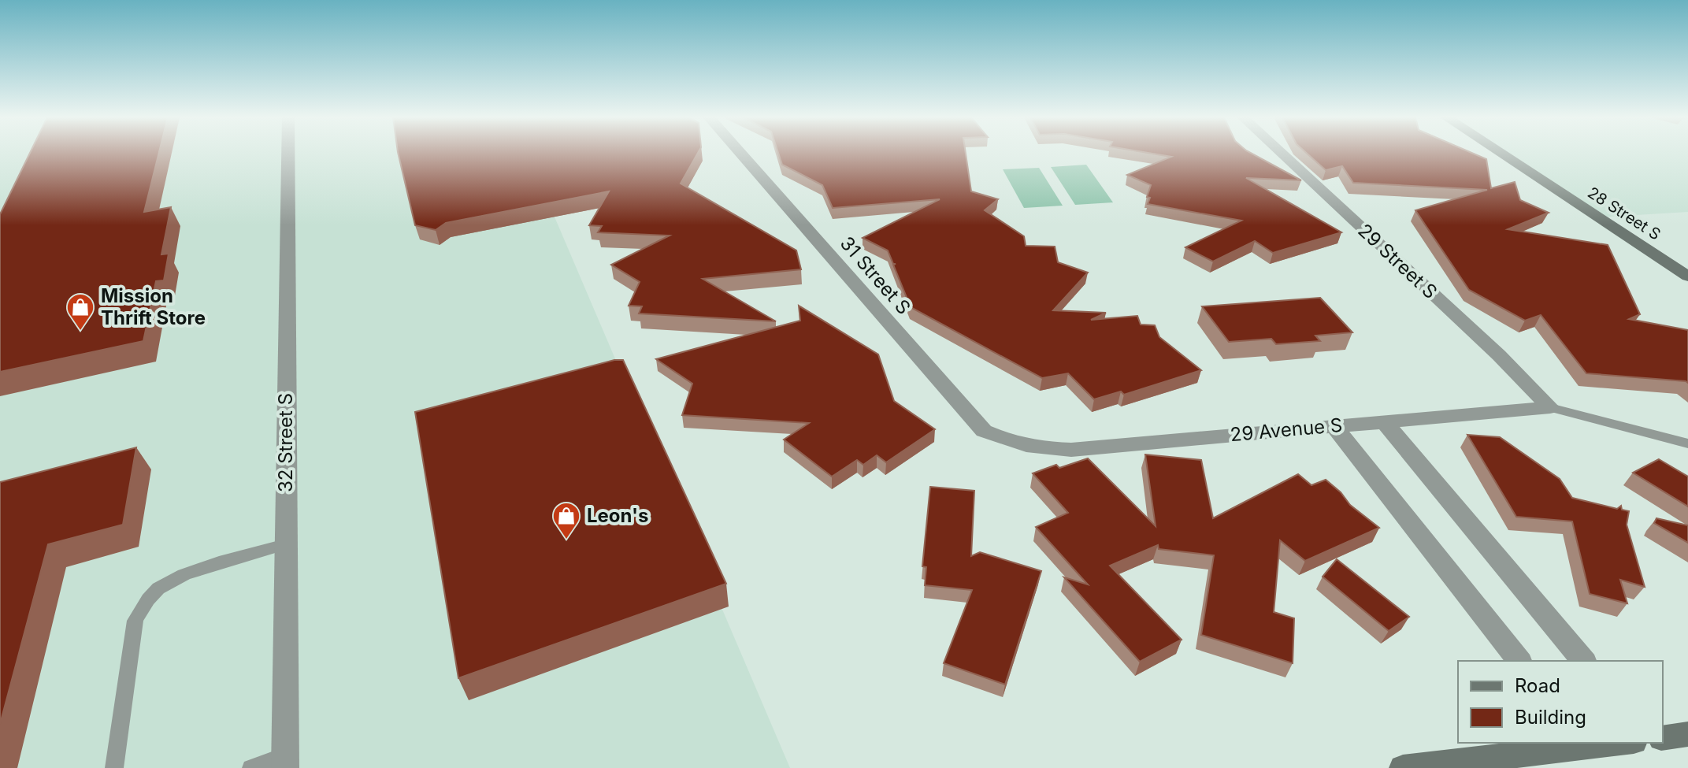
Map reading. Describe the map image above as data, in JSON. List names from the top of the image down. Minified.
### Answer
{"streets":{"street":["28 Street S","29 Street S","31 Street S","29 Avenue S","32 Street S"]},"crossings":[["29 Street S","29 Avenue S"],["31 Street S","29 Avenue S"]],"places":{"shop":["Mission Thrift Store","Leon's"]},"legend":["Road","Building"]}
